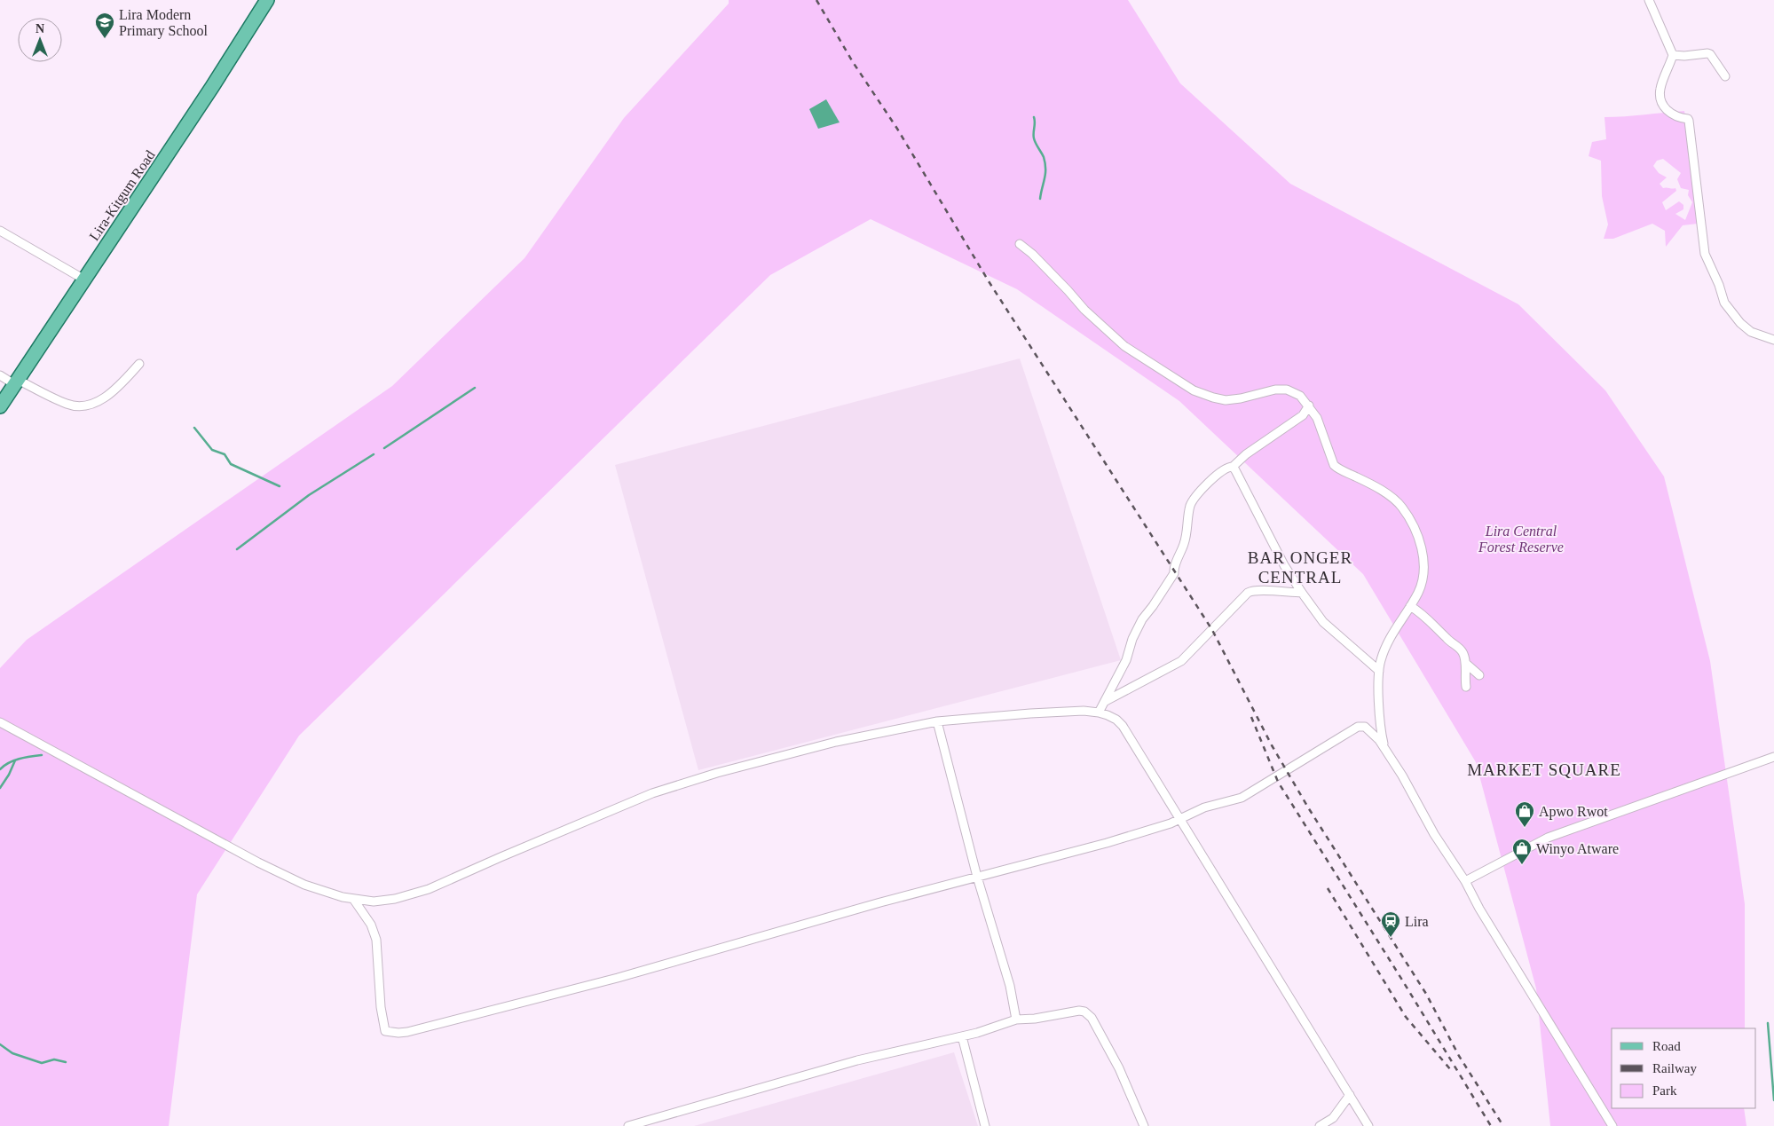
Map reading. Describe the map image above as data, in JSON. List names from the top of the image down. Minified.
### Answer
{"streets":{"main road":["Lira-Kitgum Road"]},"districts":["BAR ONGER CENTRAL","MARKET SQUARE"],"parks":["Lira Central Forest Reserve"],"places":{"school or university":["Lira Modern Primary School"],"shop":["Apwo Rwot","Winyo Atware"],"station":["Lira"]},"legend":["Road","Railway","Park"],"north":"top"}
